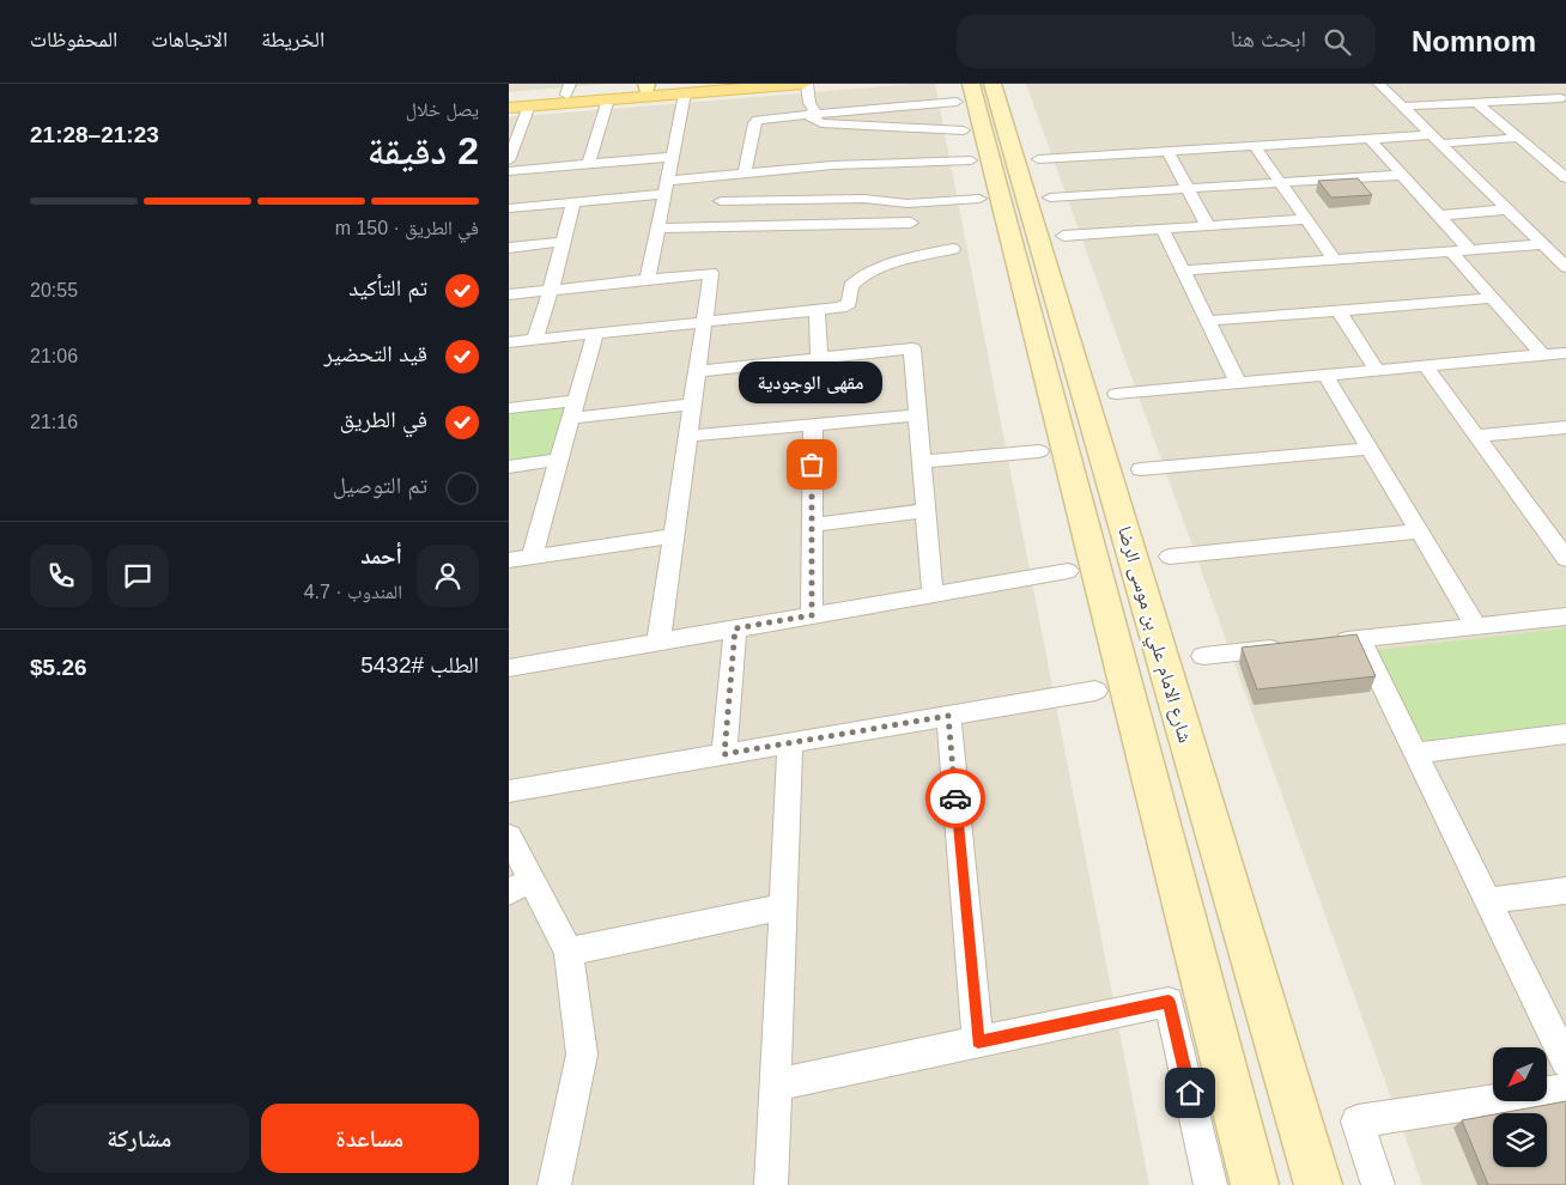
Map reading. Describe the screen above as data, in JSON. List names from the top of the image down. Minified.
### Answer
{"streets":{"main road":["شارع الامام علي بن موسى الرضا"]},"places":["مقهى الوجودية"],"north":"bottom left","page":{"header":"Nomnom","search":"ابحث هنا","nav":["الخريطة","الاتجاهات","المحفوظات"],"heading":["2 دقيقة","يصل خلال","21:23–21:28"],"panel":["أحمد","المندوب · 4.7","الطلب #5432","$5.26"],"bar":"في الطريق · 150 m","list":[["تم التأكيد","20:55"],["قيد التحضير","21:06"],["في الطريق","21:16"],"تم التوصيل"],"bubble":"مقهى الوجودية","buttons":["مساعدة","مشاركة"]}}
